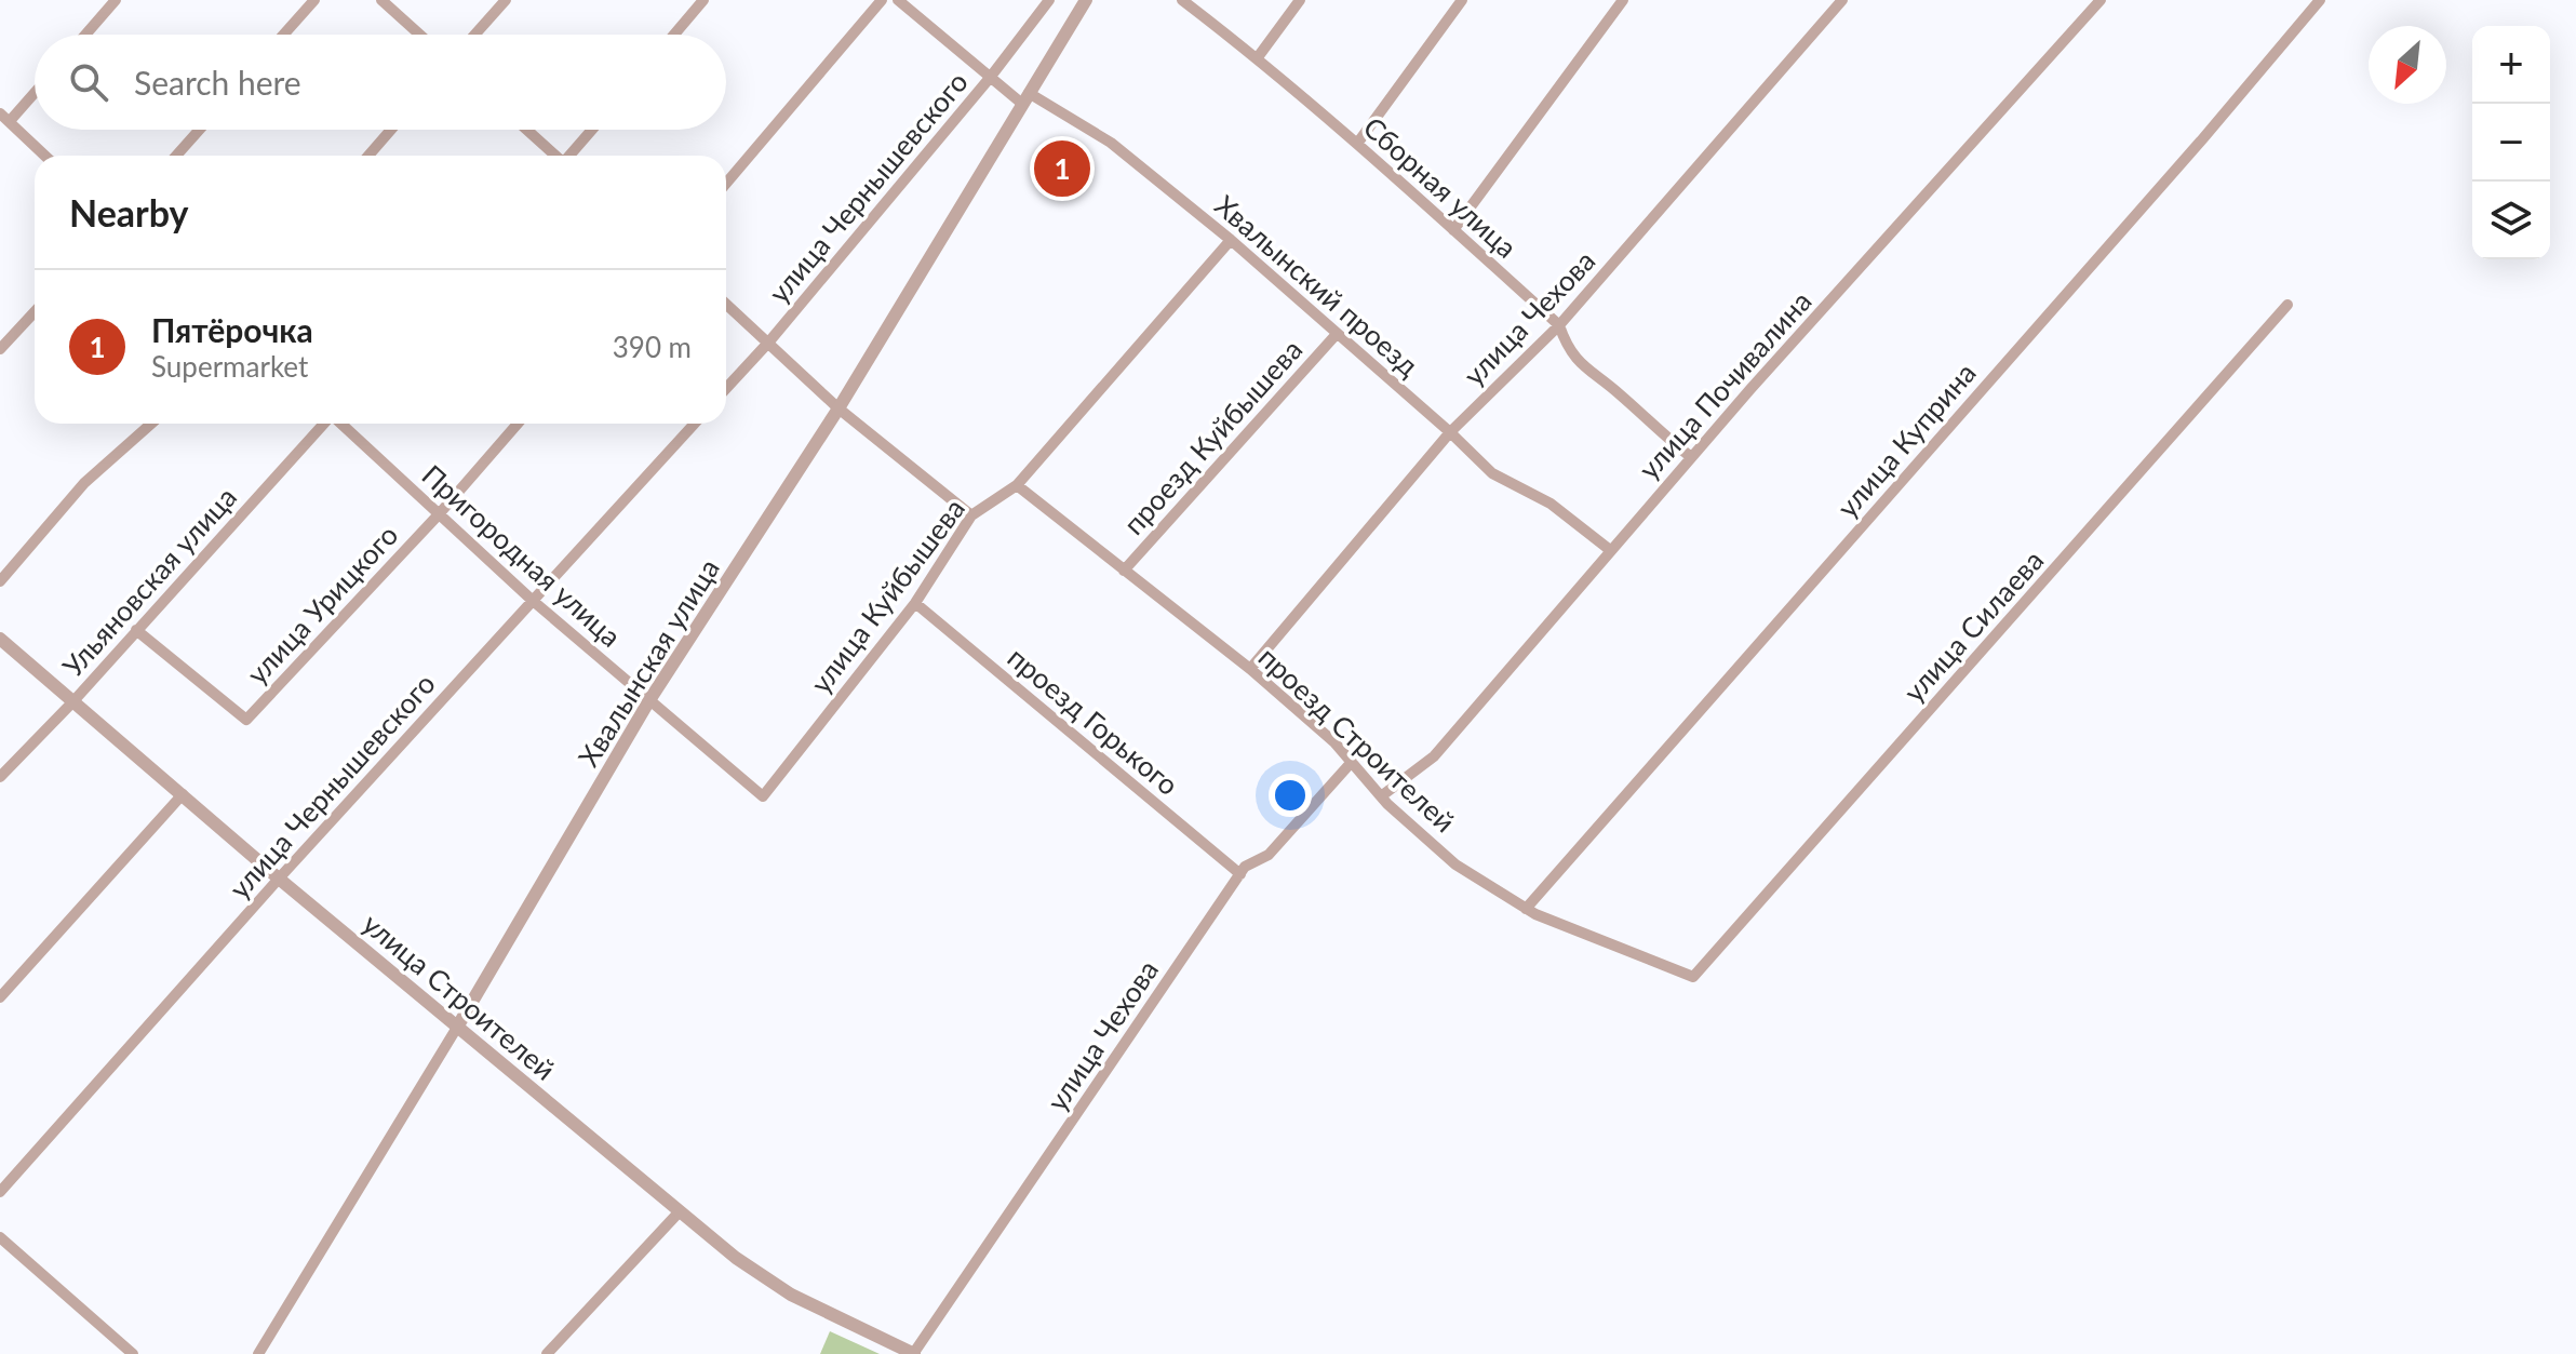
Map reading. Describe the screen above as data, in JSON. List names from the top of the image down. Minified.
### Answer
{"streets":{"street":["улица Чернышевского","Сборная улица","Хвалынский проезд","улица Чехова","улица Почивалина","проезд Куйбышева","улица Куприна","Пригородная улица","Ульяновская улица","улица Куйбышева","улица Урицкого","улица Силаева","Хвалынская улица","проезд Горького","проезд Строителей","улица Строителей"]},"crossings":[["улица Чернышевского","Хвалынский проезд"],["улица Чернышевского","Пригородная улица"],["улица Чернышевского","улица Строителей"],["Сборная улица","улица Чехова"],["Сборная улица","улица Почивалина"],["Хвалынский проезд","улица Чехова"],["Хвалынский проезд","улица Почивалина"],["Хвалынский проезд","проезд Куйбышева"],["Хвалынский проезд","улица Куйбышева"],["Хвалынский проезд","Хвалынская улица"],["улица Чехова","проезд Горького"],["улица Чехова","проезд Строителей"],["улица Чехова","улица Строителей"],["улица Почивалина","проезд Строителей"],["проезд Куйбышева","проезд Строителей"],["улица Куприна","проезд Строителей"],["Пригородная улица","улица Куйбышева"],["Пригородная улица","улица Урицкого"],["Пригородная улица","Хвалынская улица"],["Ульяновская улица","улица Урицкого"],["Ульяновская улица","улица Строителей"],["улица Куйбышева","проезд Горького"],["улица Куйбышева","проезд Строителей"],["улица Силаева","проезд Строителей"],["Хвалынская улица","улица Строителей"]],"north":"bottom left","page":{"map_buttons":["+","−"],"search":"Search here","pins":"1","heading":"Nearby","list":[{"mark":"1","name":"Пятёрочка","note":"Supermarket","value":"390 m"}]}}
